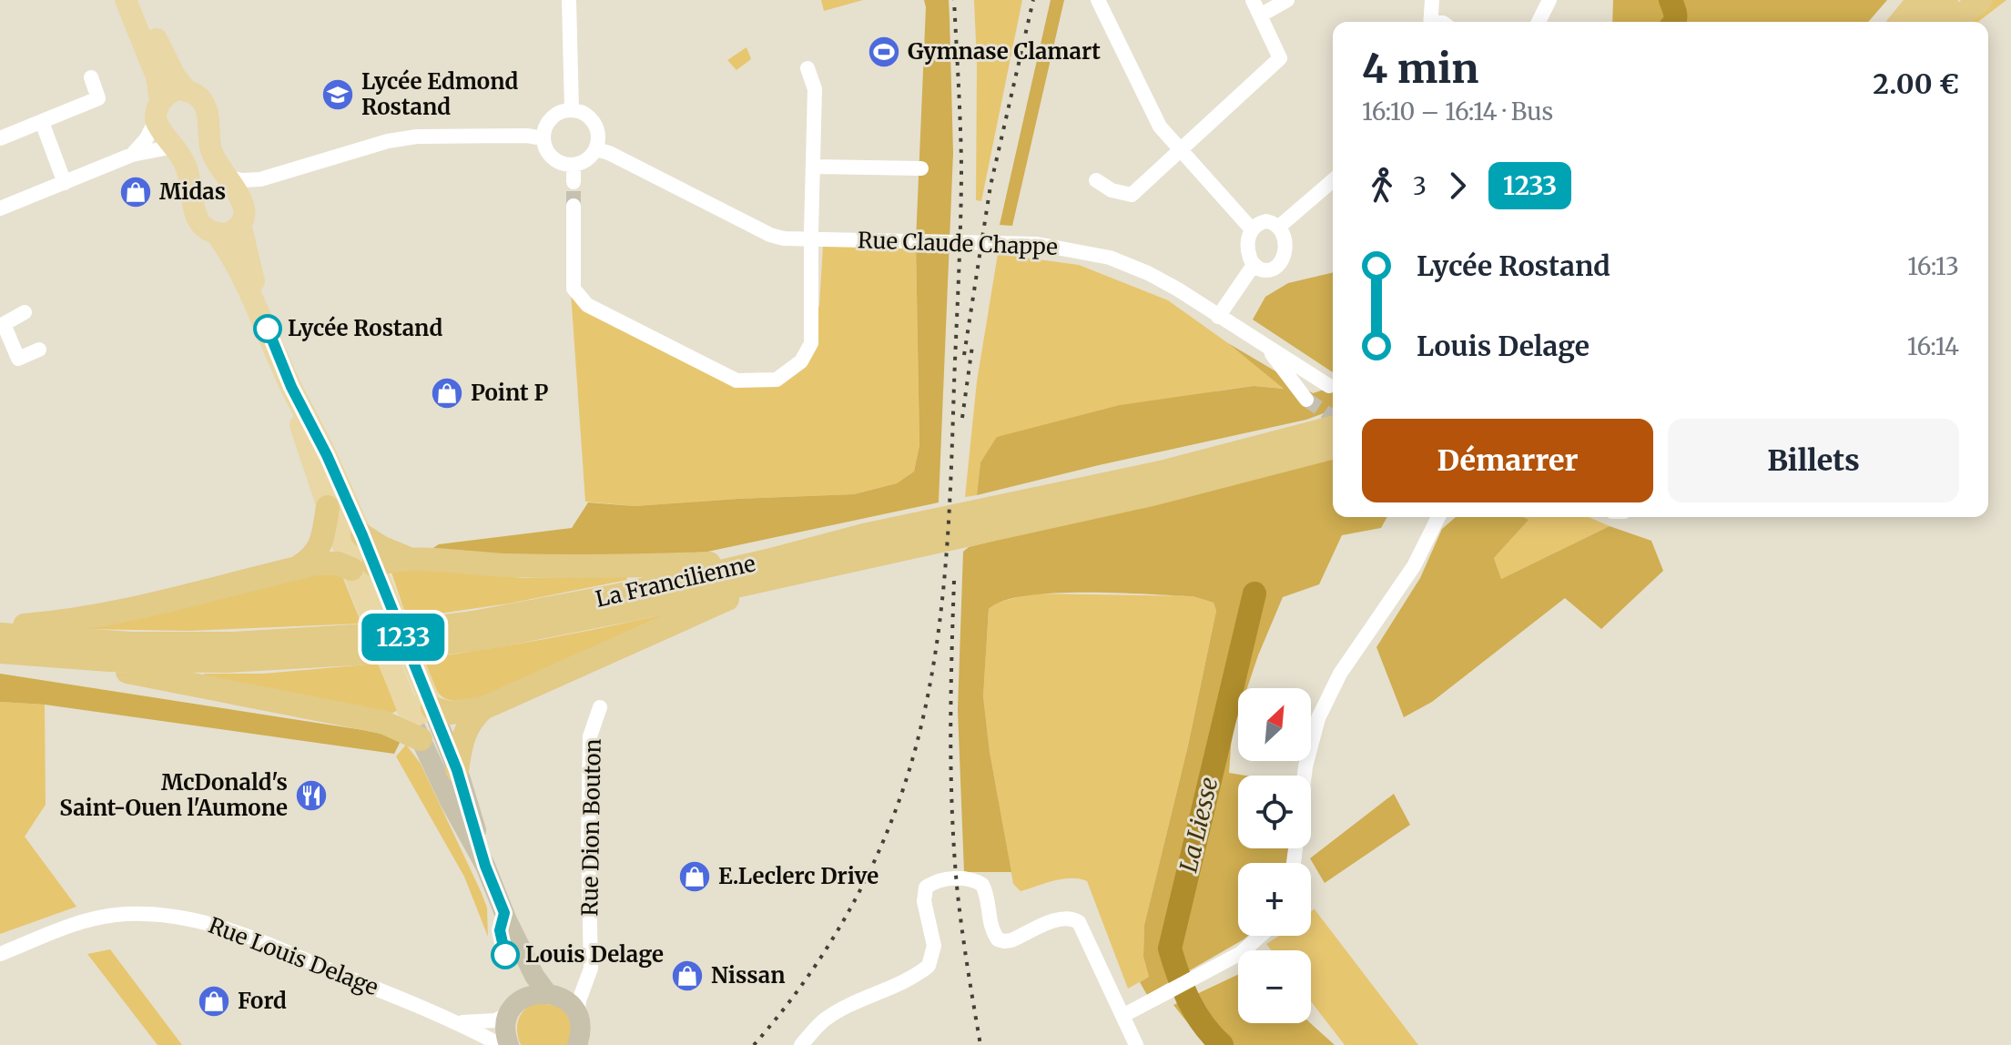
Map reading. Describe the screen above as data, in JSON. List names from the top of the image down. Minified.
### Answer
{"streets":{"highway":["La Francilienne"],"street":["Rue Claude Chappe","Rue Dion Bouton","Rue Louis Delage"]},"water":["La Liesse"],"places":{"sports":["Gymnase Clamart"],"school or university":["Lycée Edmond Rostand"],"shop":["Midas","Point P","E.Leclerc Drive","Nissan","Ford"],"other":["Lycée Rostand","Louis Delage"],"restaurant":["McDonald's Saint-Ouen l'Aumone"]},"lines":["bus line 1233"],"north":"top right","page":{"on_map":"1233","heading":["4 min","16:10 – 16:14 · Bus","2.00 €"],"legs":["3","1233"],"list":[{"name":"Lycée Rostand","value":"16:13"},{"name":"Louis Delage","value":"16:14"}],"buttons":["Démarrer","Billets"],"map_buttons":["+","−"]}}
